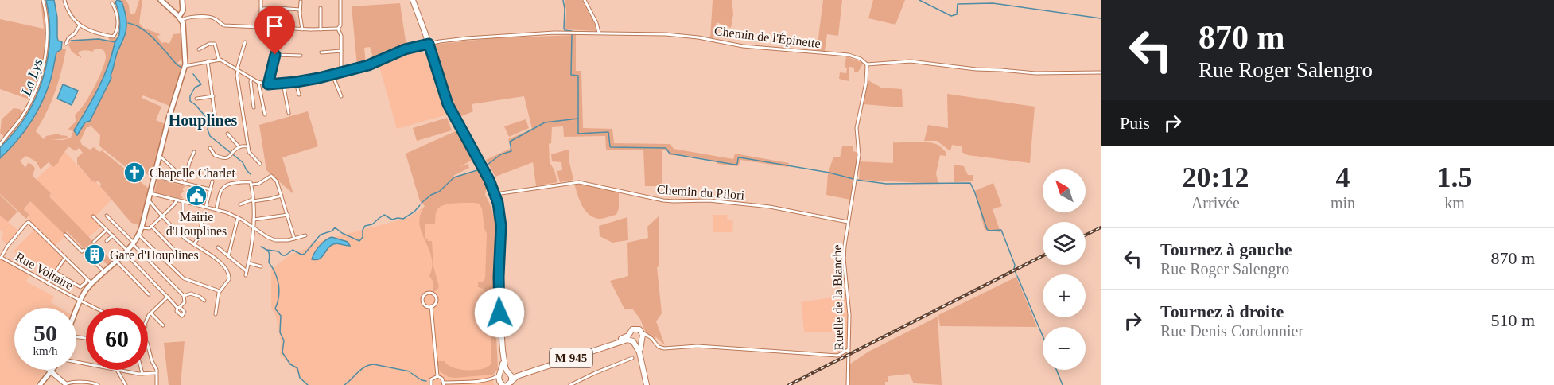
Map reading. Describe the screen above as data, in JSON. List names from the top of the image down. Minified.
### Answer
{"streets":{"main road":["M 945"],"street":["Chemin de l'Épinette","Chemin du Pilori","Rue Voltaire","Ruelle de la Blanche"]},"crossings":[["Chemin de l'Épinette","Ruelle de la Blanche"],["Chemin du Pilori","Ruelle de la Blanche"]],"districts":["Houplines"],"water":["La Lys"],"places":{"church":["Chapelle Charlet"],"public building":["Mairie d'Houplines"],"building":["Gare d'Houplines"]},"north":"top left","page":{"turn":["870 m","Rue Roger Salengro"],"then":"Puis","eta":["20:12","Arrivée","4","min","1.5","km"],"map_buttons":["+","−"],"list":[{"name":"Tournez à gauche","note":"Rue Roger Salengro","value":"870 m"},{"name":"Tournez à droite","note":"Rue Denis Cordonnier","value":"510 m"}],"speed":"50 km/h","limit":"60"}}
